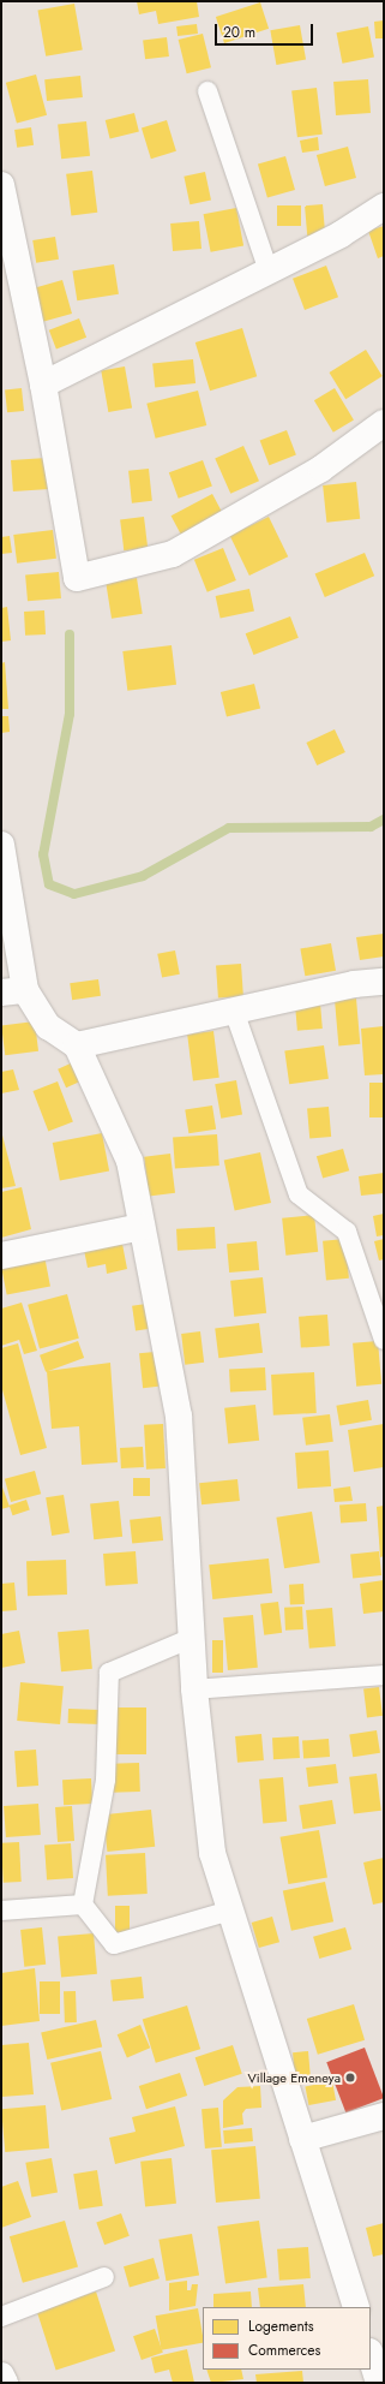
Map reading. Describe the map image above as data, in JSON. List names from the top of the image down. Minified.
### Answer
{"places":["Village Emeneya"],"legend":["Logements","Commerces"],"scale_bar":"20 m"}
